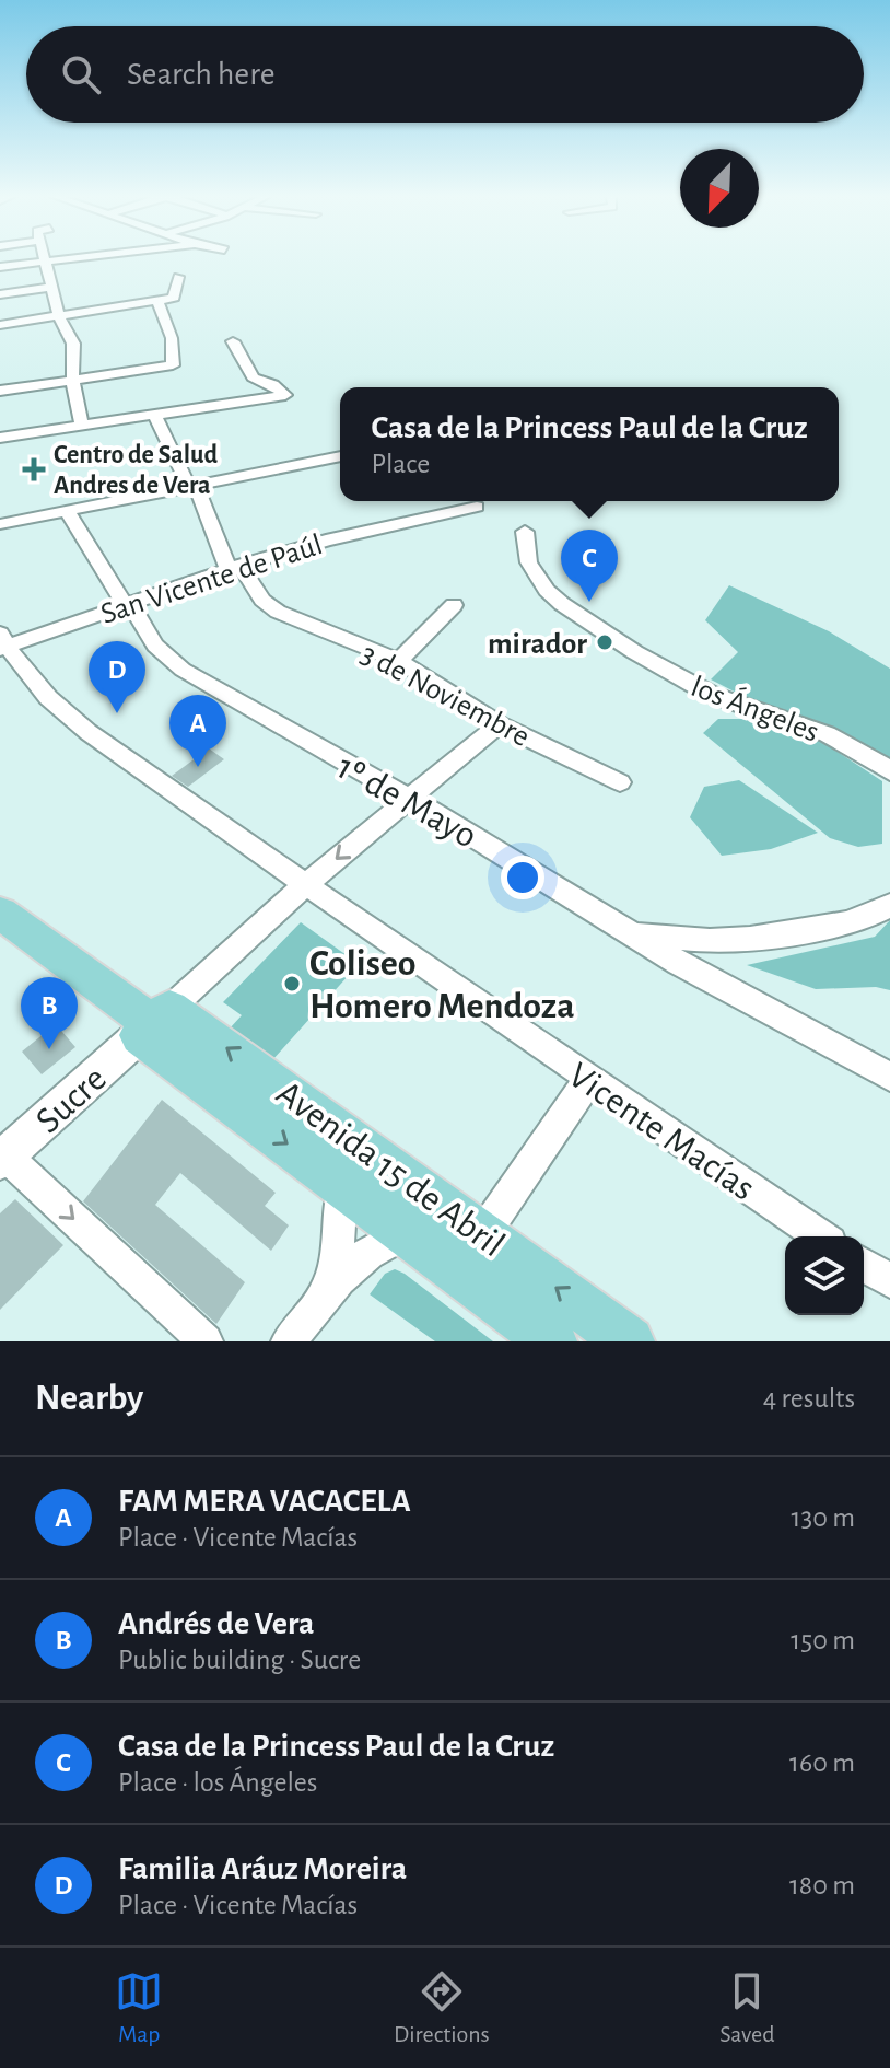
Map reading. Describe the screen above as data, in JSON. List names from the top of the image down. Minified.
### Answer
{"streets":{"main road":["Avenida 15 de Abril"],"street":["San Vicente de Paúl","3 de Noviembre","los Ángeles","1º de Mayo","Sucre","Vicente Macías"]},"crossings":[["San Vicente de Paúl","3 de Noviembre"],["San Vicente de Paúl","1º de Mayo"],["San Vicente de Paúl","Vicente Macías"],["Sucre","Avenida 15 de Abril"]],"places":{"health":["Centro de Salud Andres de Vera"],"other":["mirador","Coliseo Homero Mendoza"]},"north":"bottom left","page":{"search":"Search here","popup":["Casa de la Princess Paul de la Cruz","Place"],"pins":["C","D","A","B"],"heading":["Nearby","4 results"],"list":[{"mark":"A","name":"FAM MERA VACACELA","note":"Place · Vicente Macías","value":"130 m"},{"mark":"B","name":"Andrés de Vera","note":"Public building · Sucre","value":"150 m"},{"mark":"C","name":"Casa de la Princess Paul de la Cruz","note":"Place · los Ángeles","value":"160 m"},{"mark":"D","name":"Familia Aráuz Moreira","note":"Place · Vicente Macías","value":"180 m"}],"nav":["Map","Directions","Saved"]}}
